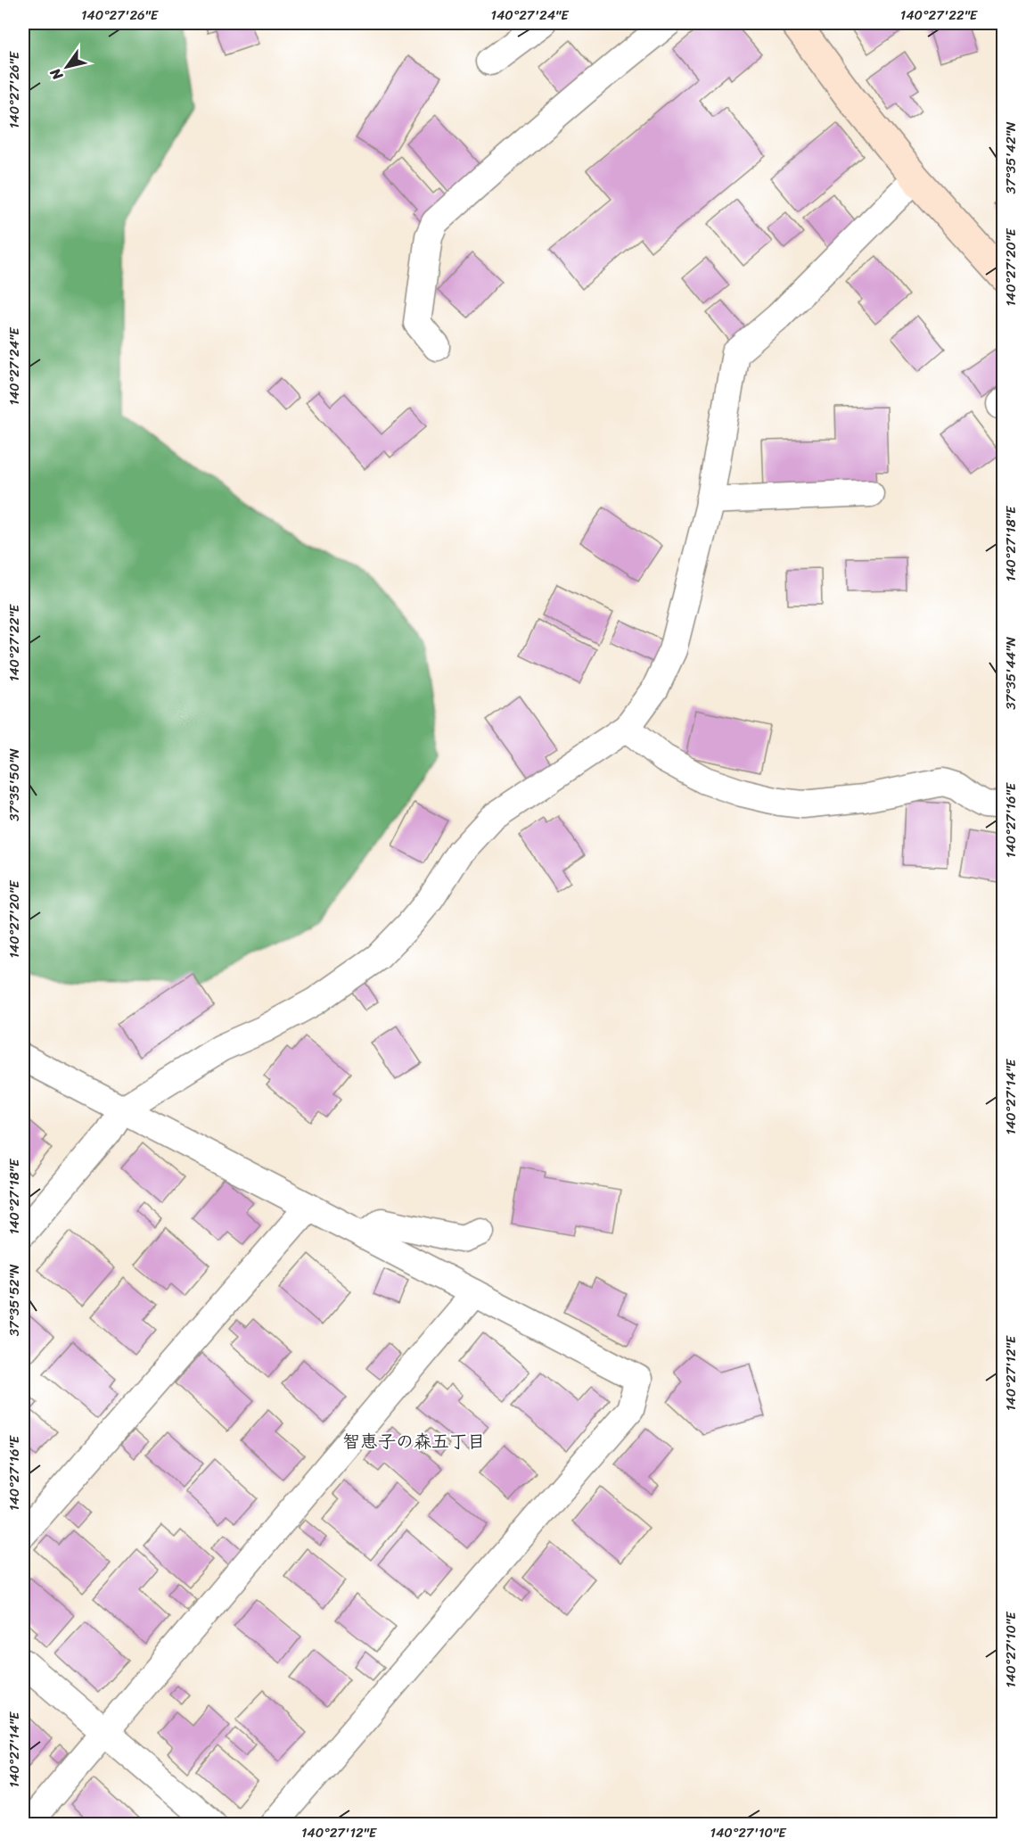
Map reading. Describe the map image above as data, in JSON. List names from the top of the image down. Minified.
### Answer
{"districts":["智恵子の森五丁目"],"north":"bottom left","coordinates":["140°27'26\"E","140°27'24\"E","140°27'22\"E","37°35'42\"N","140°27'20\"E","140°27'18\"E","37°35'44\"N","37°35'50\"N","140°27'16\"E","140°27'14\"E","37°35'52\"N","140°27'12\"E","140°27'10\"E"]}
